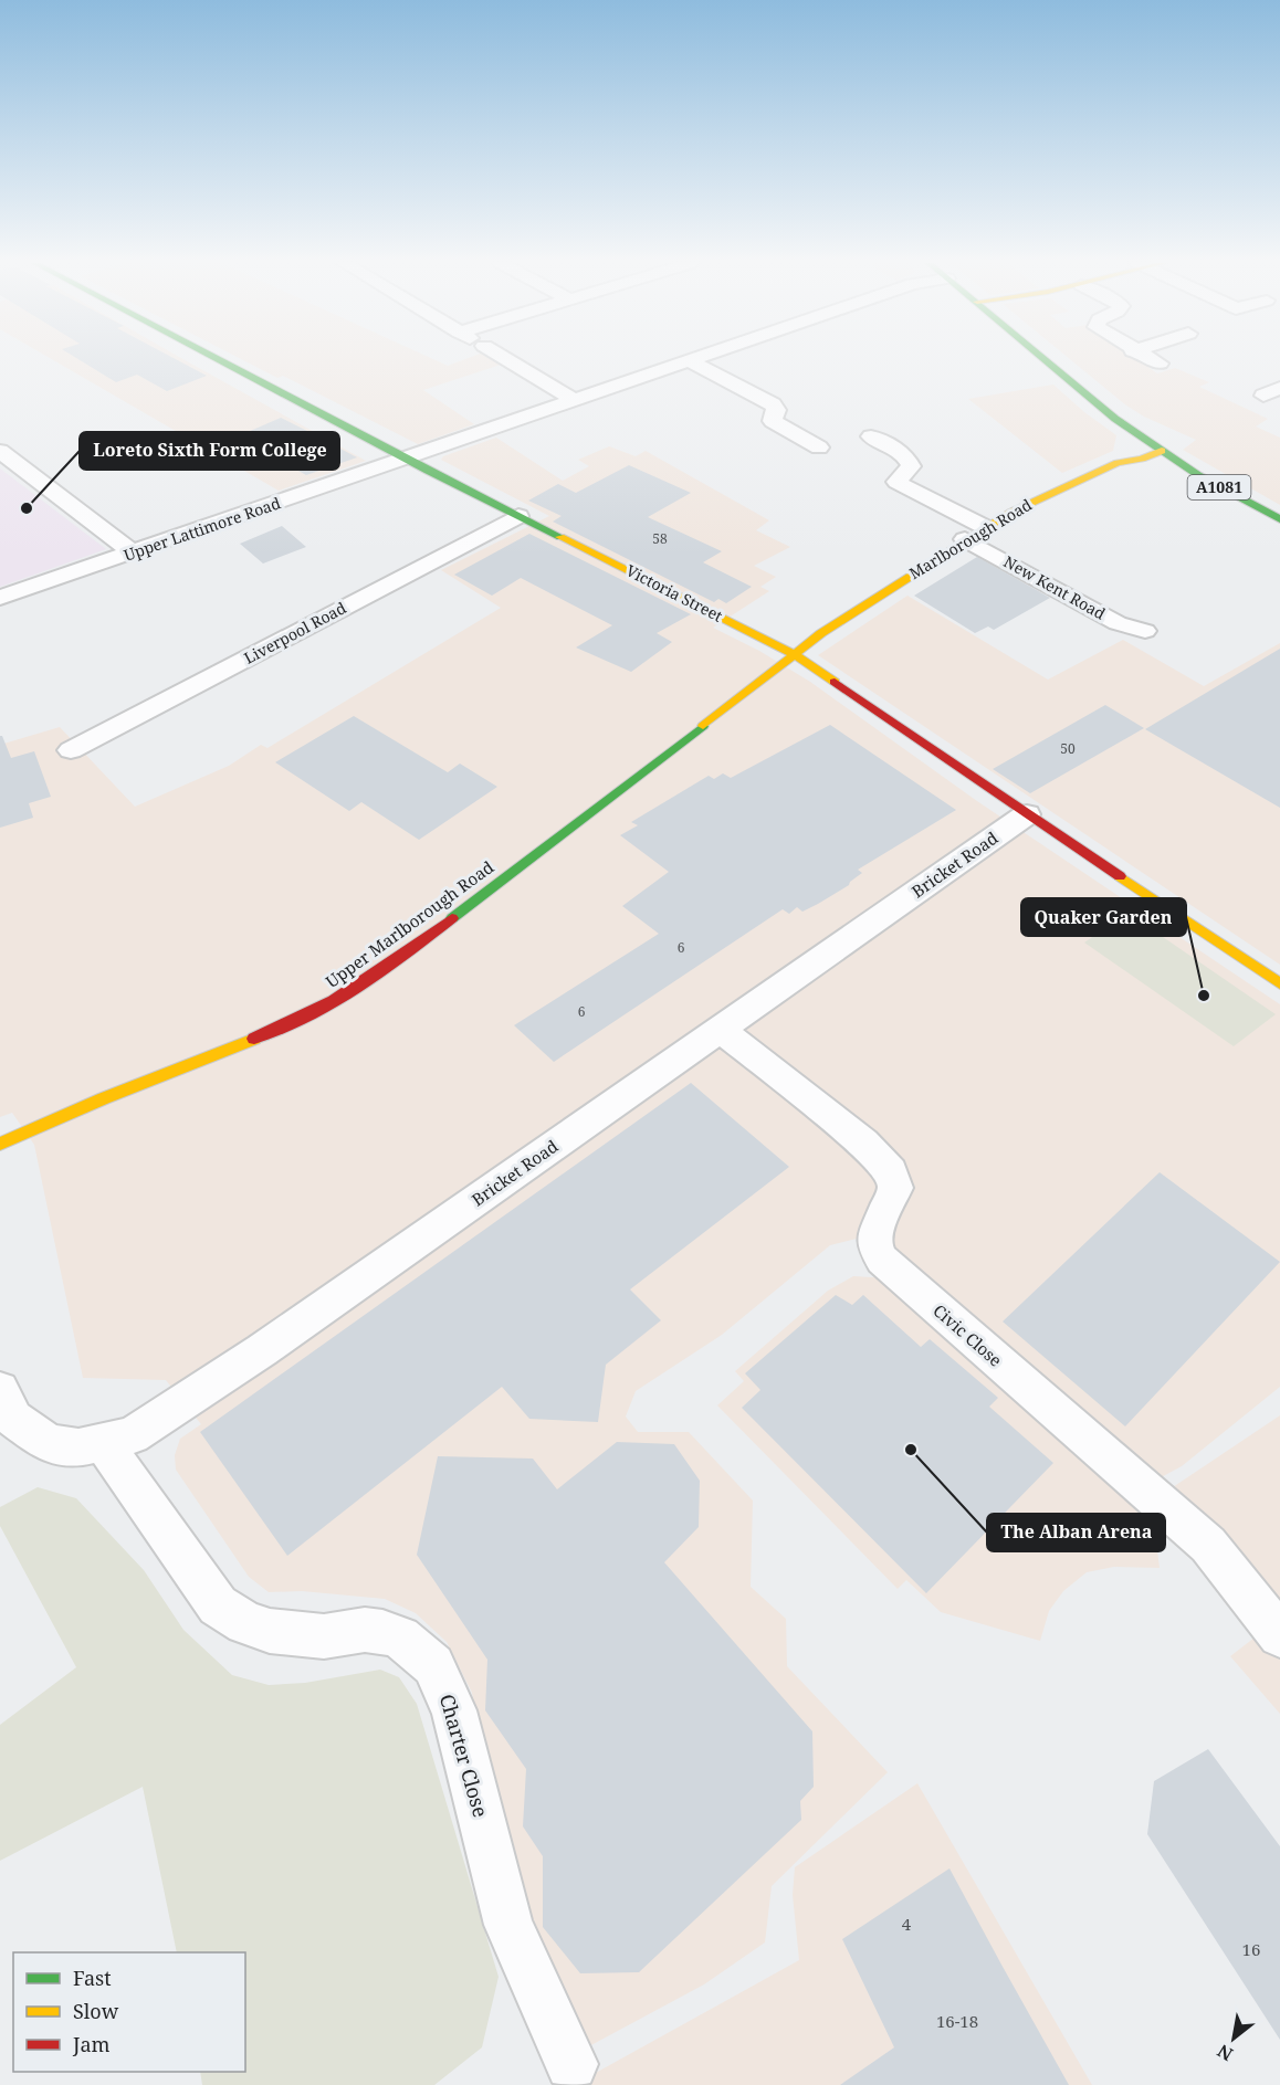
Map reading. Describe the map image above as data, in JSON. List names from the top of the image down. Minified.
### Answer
{"streets":{"main road":["A1081","Marlborough Road","Victoria Street","Upper Marlborough Road"],"street":["Upper Lattimore Road","New Kent Road","Liverpool Road","Bricket Road","Civic Close","Charter Close"]},"crossings":[["A1081","Marlborough Road"],["Upper Lattimore Road","Victoria Street"],["Marlborough Road","New Kent Road"],["Marlborough Road","Victoria Street"],["Marlborough Road","Upper Marlborough Road"],["Victoria Street","Liverpool Road"],["Victoria Street","Bricket Road"],["Victoria Street","Upper Marlborough Road"],["Bricket Road","Civic Close"],["Bricket Road","Charter Close"]],"places":["Loreto Sixth Form College","Quaker Garden","The Alban Arena"],"house_numbers":["58","50","6","6","4","16","16-18"],"legend":["Fast","Slow","Jam"],"north":"bottom left"}
